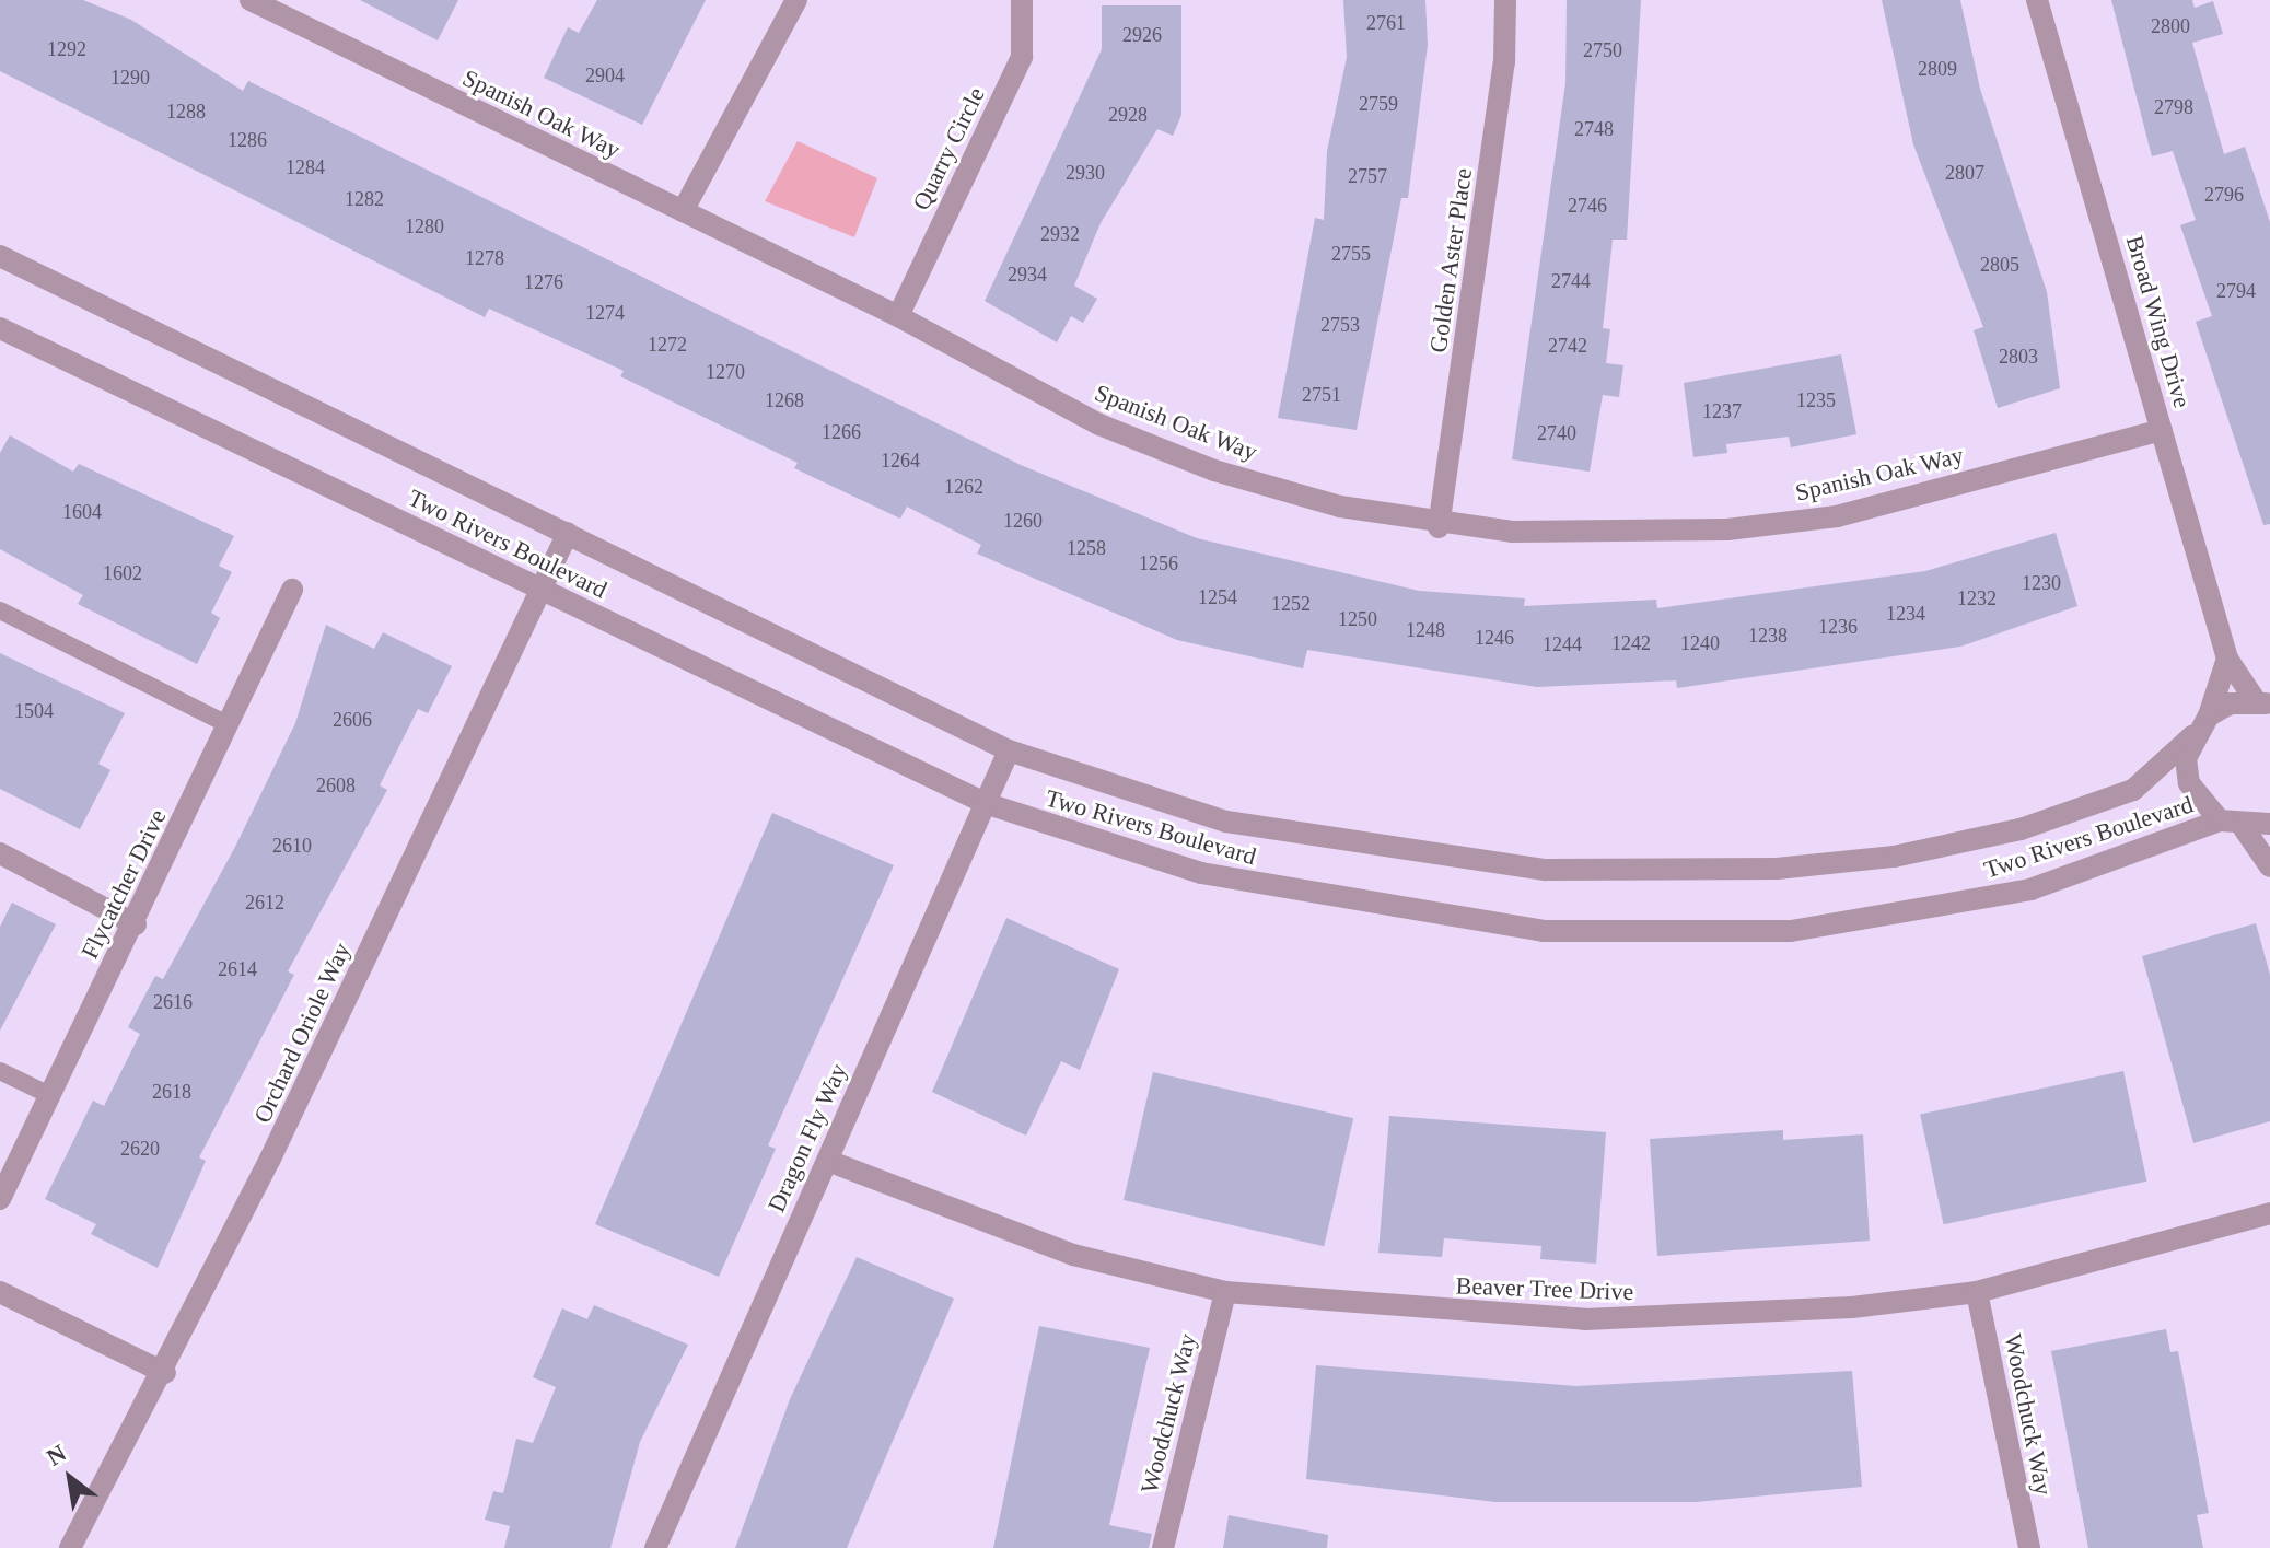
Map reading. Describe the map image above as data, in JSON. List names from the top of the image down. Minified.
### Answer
{"streets":{"street":["Spanish Oak Way","Quarry Circle","Golden Aster Place","Broad Wing Drive","Two Rivers Boulevard","Flycatcher Drive","Orchard Oriole Way","Dragon Fly Way","Beaver Tree Drive","Woodchuck Way"]},"crossings":[["Spanish Oak Way","Quarry Circle"],["Spanish Oak Way","Golden Aster Place"],["Spanish Oak Way","Broad Wing Drive"],["Two Rivers Boulevard","Orchard Oriole Way"],["Two Rivers Boulevard","Dragon Fly Way"],["Dragon Fly Way","Beaver Tree Drive"],["Beaver Tree Drive","Woodchuck Way"]],"house_numbers":["2761","2800","2926","1292","2750","2809","2904","1290","2759","2798","1288","2928","2748","1286","1284","2930","2807","2757","2796","1282","2746","1280","2932","2755","1278","2805","2934","2744","1276","2794","1274","2753","1272","2742","2803","1270","2751","1268","1235","1237","1266","2740","1264","1262","1604","1260","1258","1256","1602","1230","1254","1232","1252","1234","1250","1236","1248","1238","1246","1242","1240","1244","1504","2606","2608","2610","2612","2614","2616","2618","2620"],"north":"top left"}
